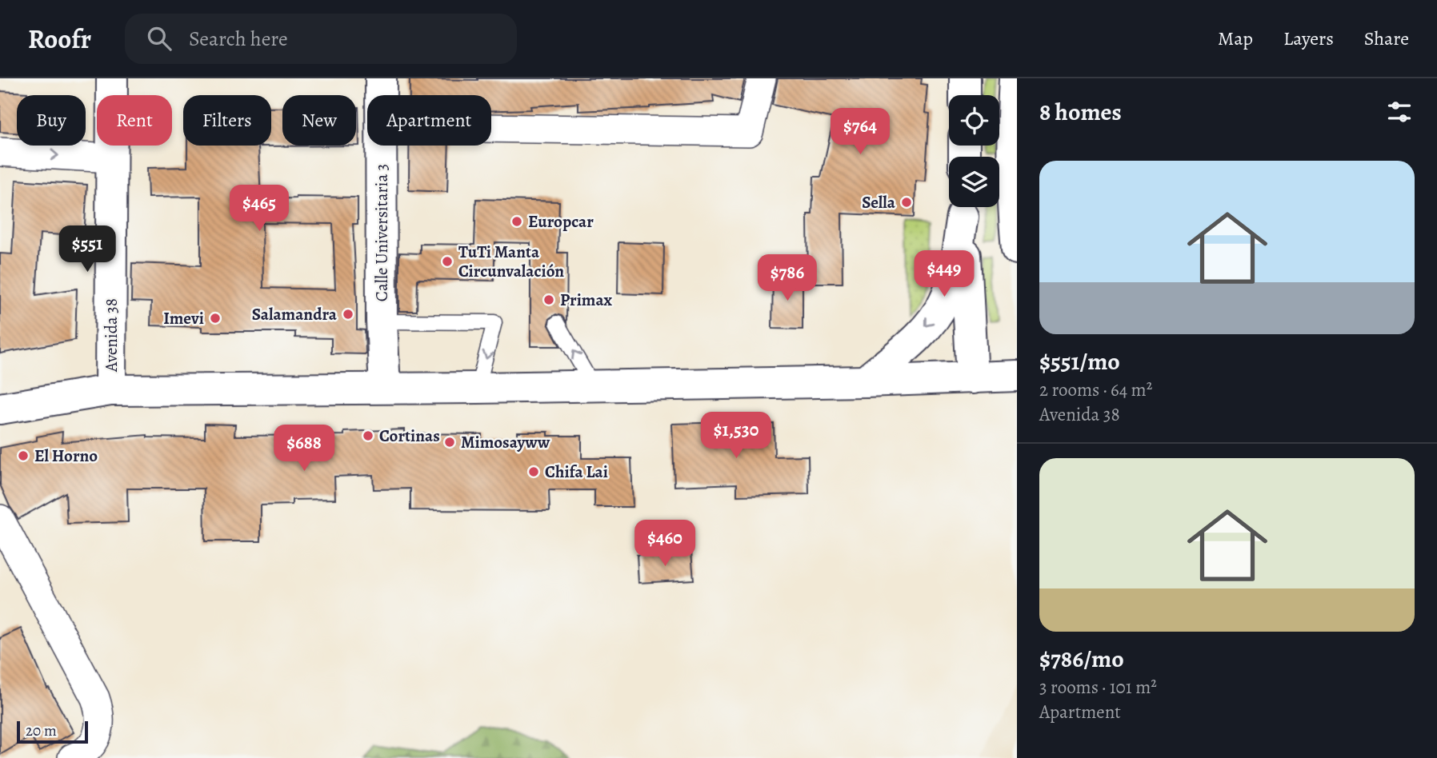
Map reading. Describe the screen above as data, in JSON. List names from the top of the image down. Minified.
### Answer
{"streets":{"main road":["Calle Universitaria 3","Avenida 38"]},"places":["Sella","Europcar","TuTi Manta Circunvalación","Primax","Salamandra","Imevi","Cortinas","Mimosayww","El Horno","Chifa Lai"],"scale_bar":"20 m","page":{"header":"Roofr","search":"Search here","nav":["Map","Layers","Share"],"heading":"8 homes","chip":["Buy","Rent","Filters","New","Apartment"],"price":["$764","$465","$551","$449","$786","$1,530","$688","$460"],"list":[{"name":"$551/mo","note":"2 rooms · 64 m² · Avenida 38"},{"name":"$786/mo","note":"3 rooms · 101 m² · Apartment"}],"scale":"20 m"}}
